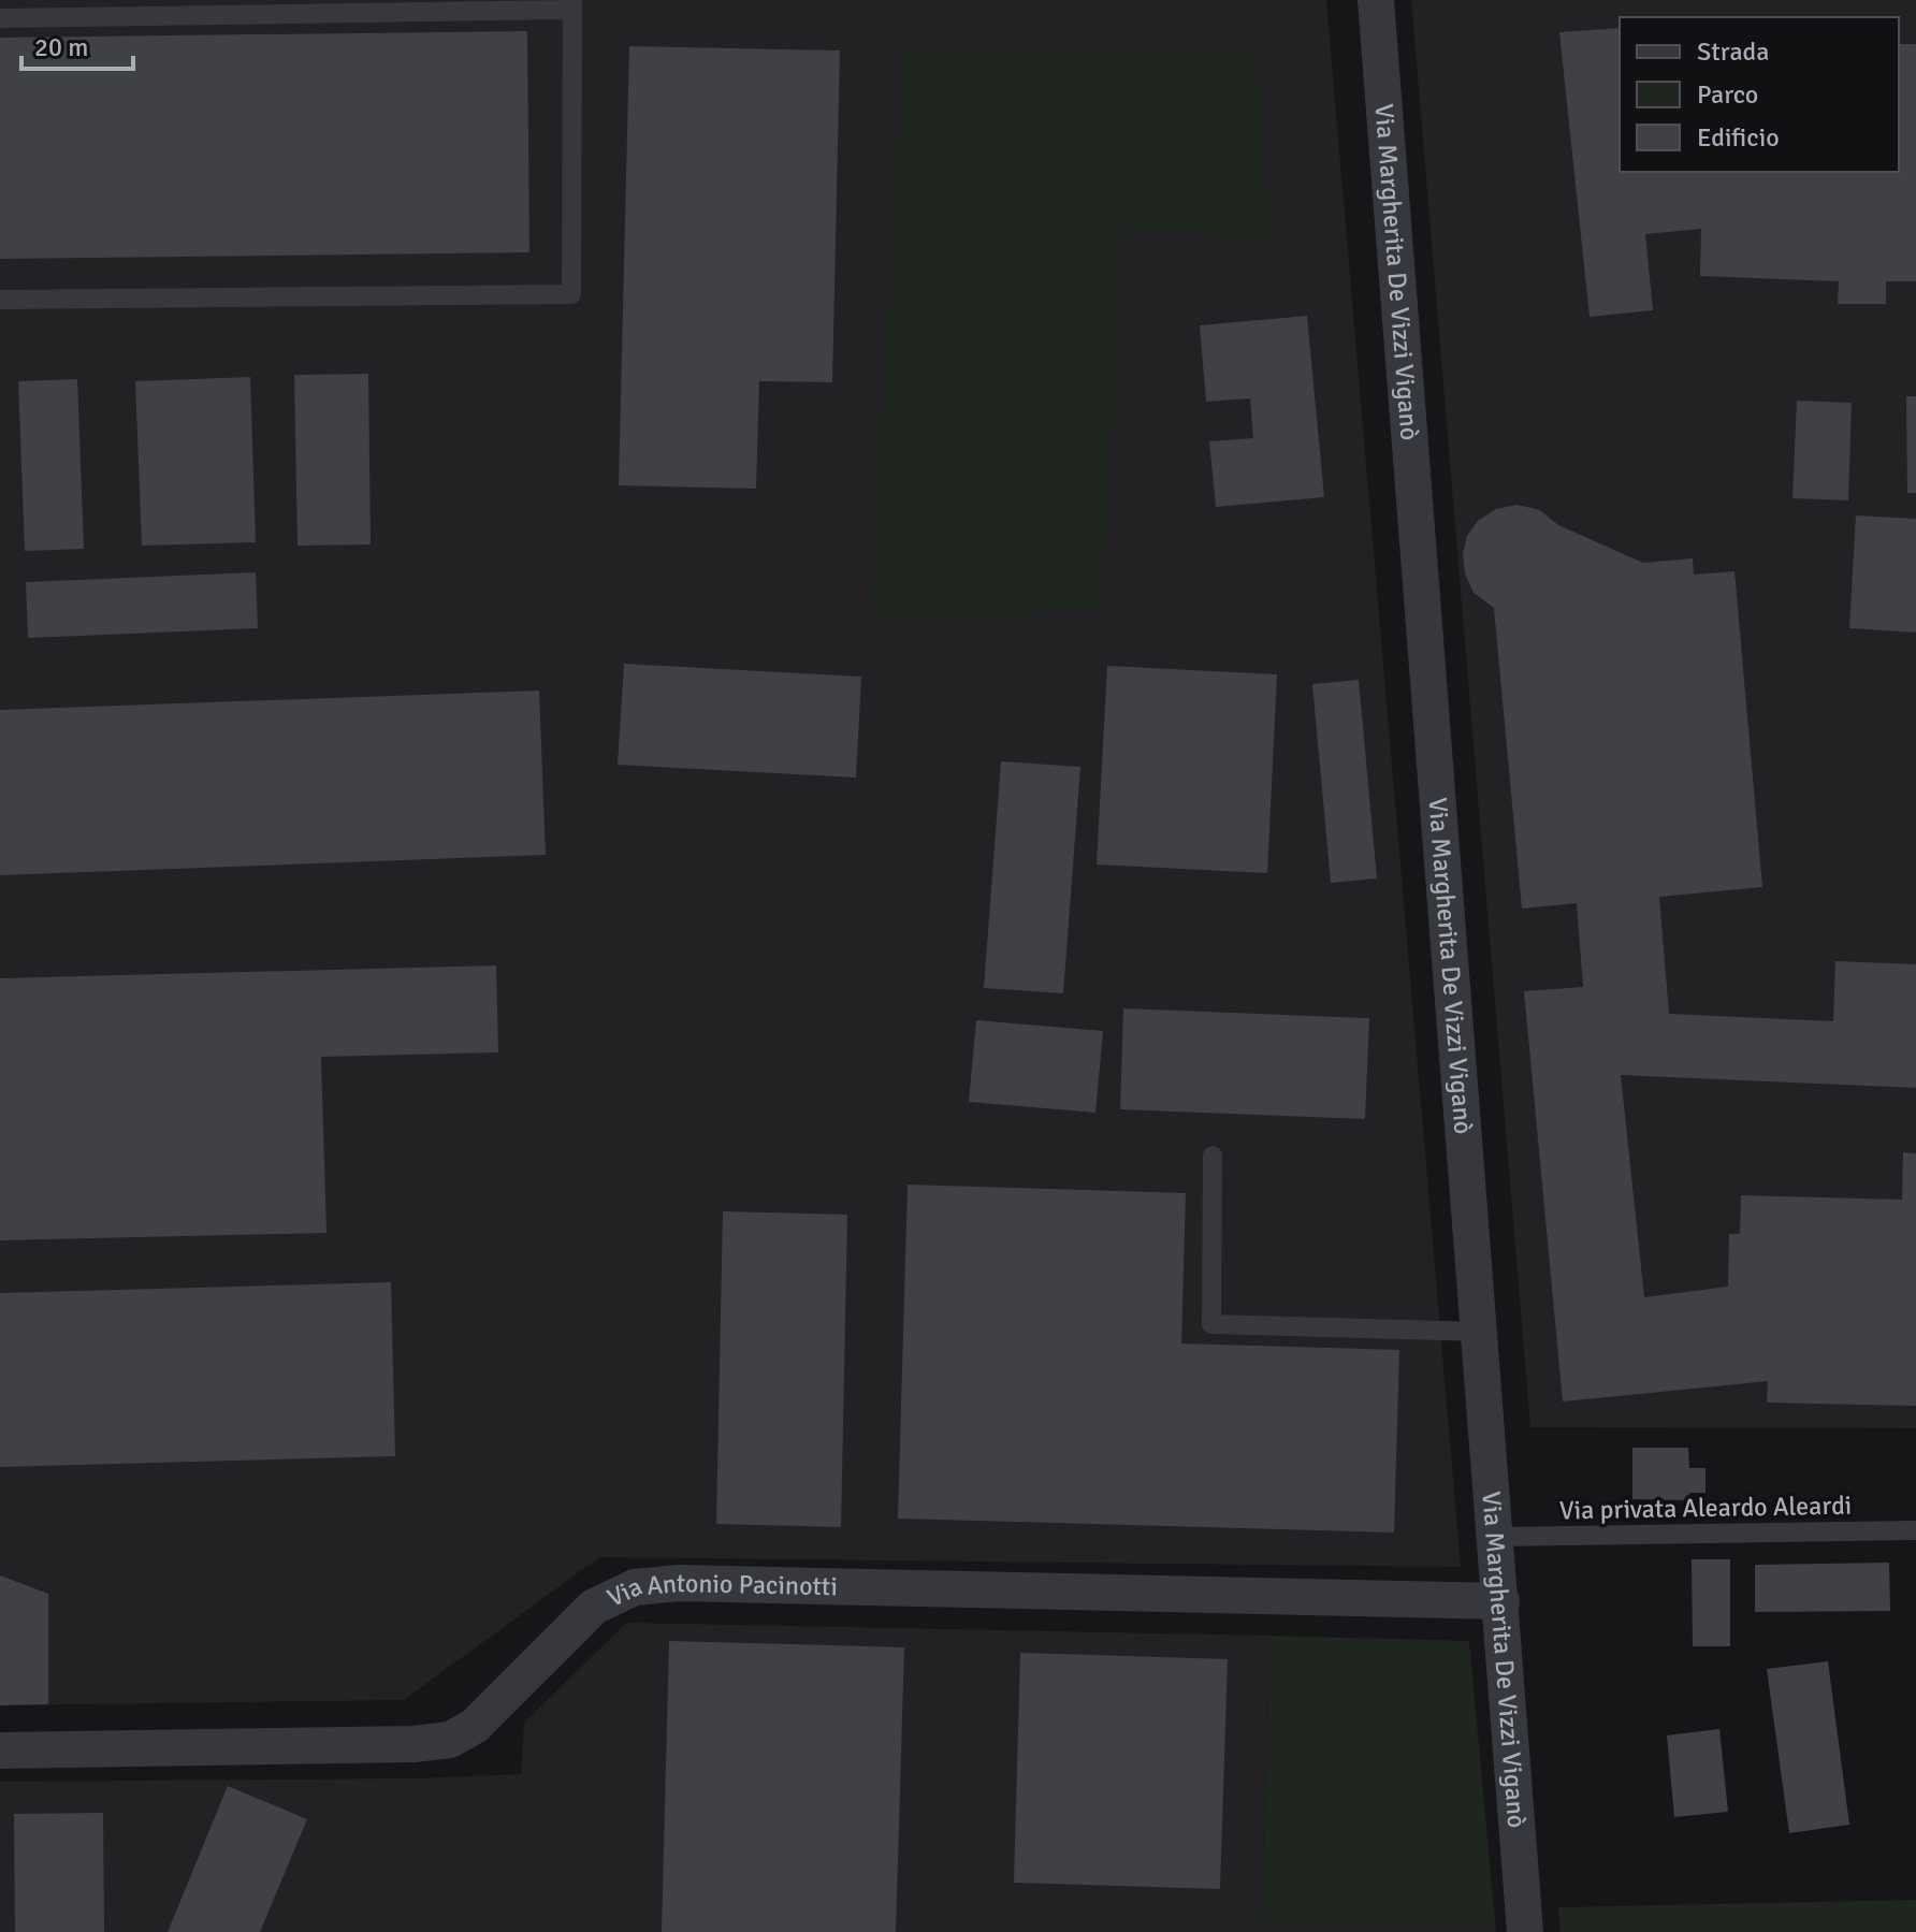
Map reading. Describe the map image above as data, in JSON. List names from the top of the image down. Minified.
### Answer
{"streets":{"street":["Via Margherita De Vizzi Viganò","Via Antonio Pacinotti"],"lane":["Via privata Aleardo Aleardi"]},"crossings":[["Via Margherita De Vizzi Viganò","Via privata Aleardo Aleardi"],["Via Margherita De Vizzi Viganò","Via Antonio Pacinotti"]],"legend":["Strada","Parco","Edificio"],"scale_bar":"20 m"}
